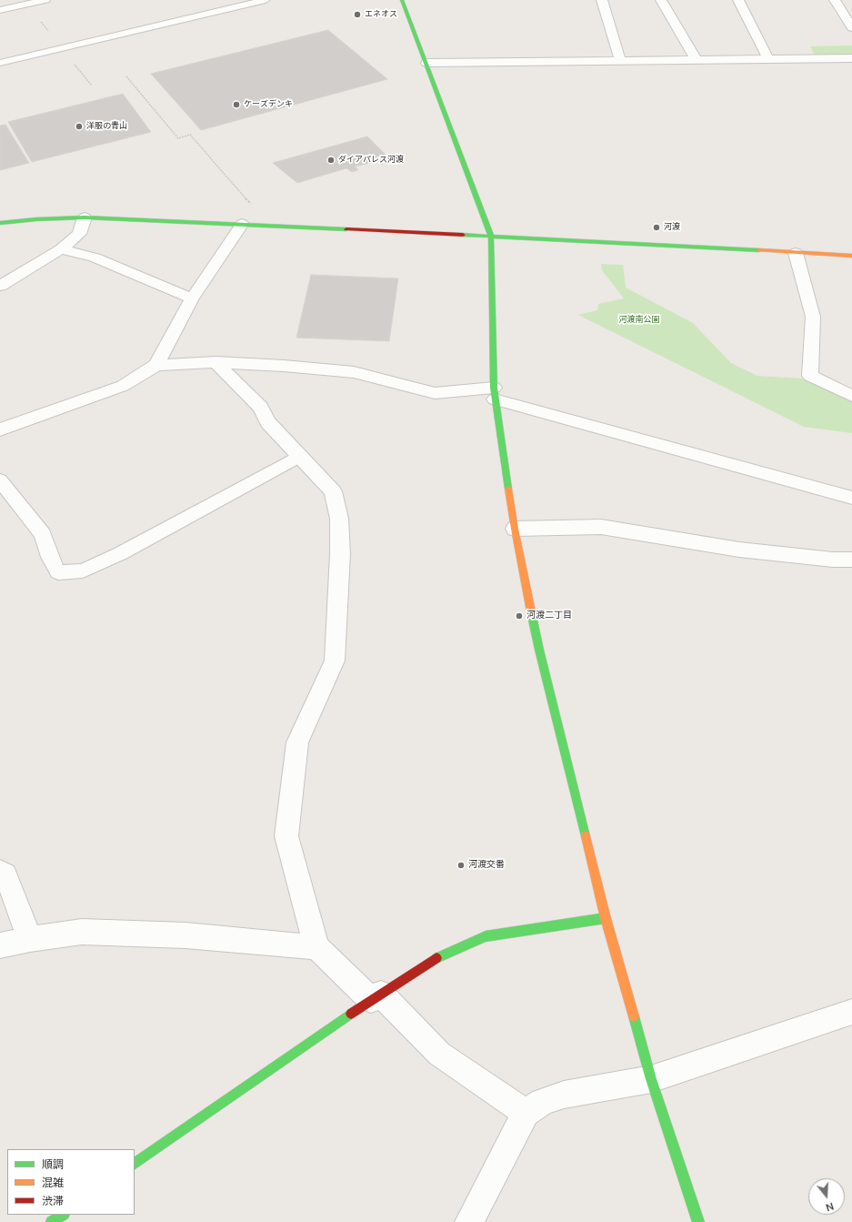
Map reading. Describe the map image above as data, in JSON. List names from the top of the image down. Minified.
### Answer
{"parks":["河渡南公園"],"places":["エネオス","ケーズデンキ","洋服の青山","ダイアパレス河渡","河渡","河渡二丁目","河渡交番"],"legend":["順調","混雑","渋滞"],"north":"bottom"}
